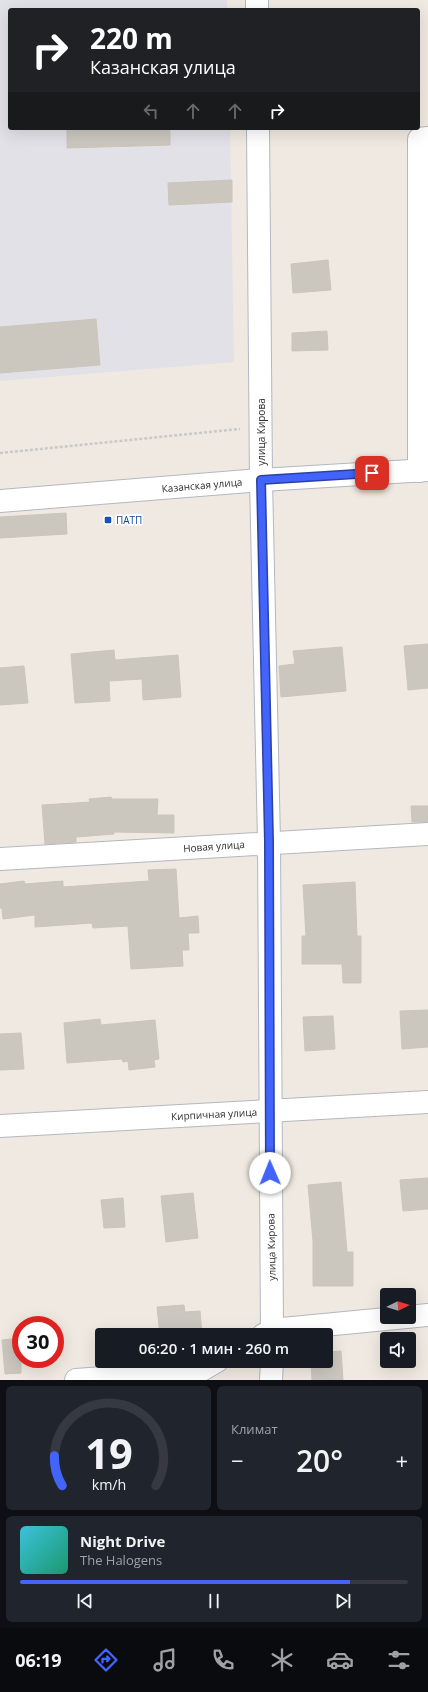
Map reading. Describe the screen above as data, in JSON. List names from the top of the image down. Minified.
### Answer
{"streets":{"street":["улица Кирова","Казанская улица","Новая улица","Кирпичная улица"]},"crossings":[["улица Кирова","Казанская улица"],["улица Кирова","Новая улица"],["улица Кирова","Кирпичная улица"]],"places":{"transit":["ПАТП"]},"north":"right","page":{"turn":["220 m","Казанская улица"],"limit":"30","trip":"06:20 · 1 мин · 260 m","tile":"Климат","heat":["−","20°","+"],"song":["Night Drive","The Halogens"],"tabs":"06:19","gauge":["19","km/h"]}}
